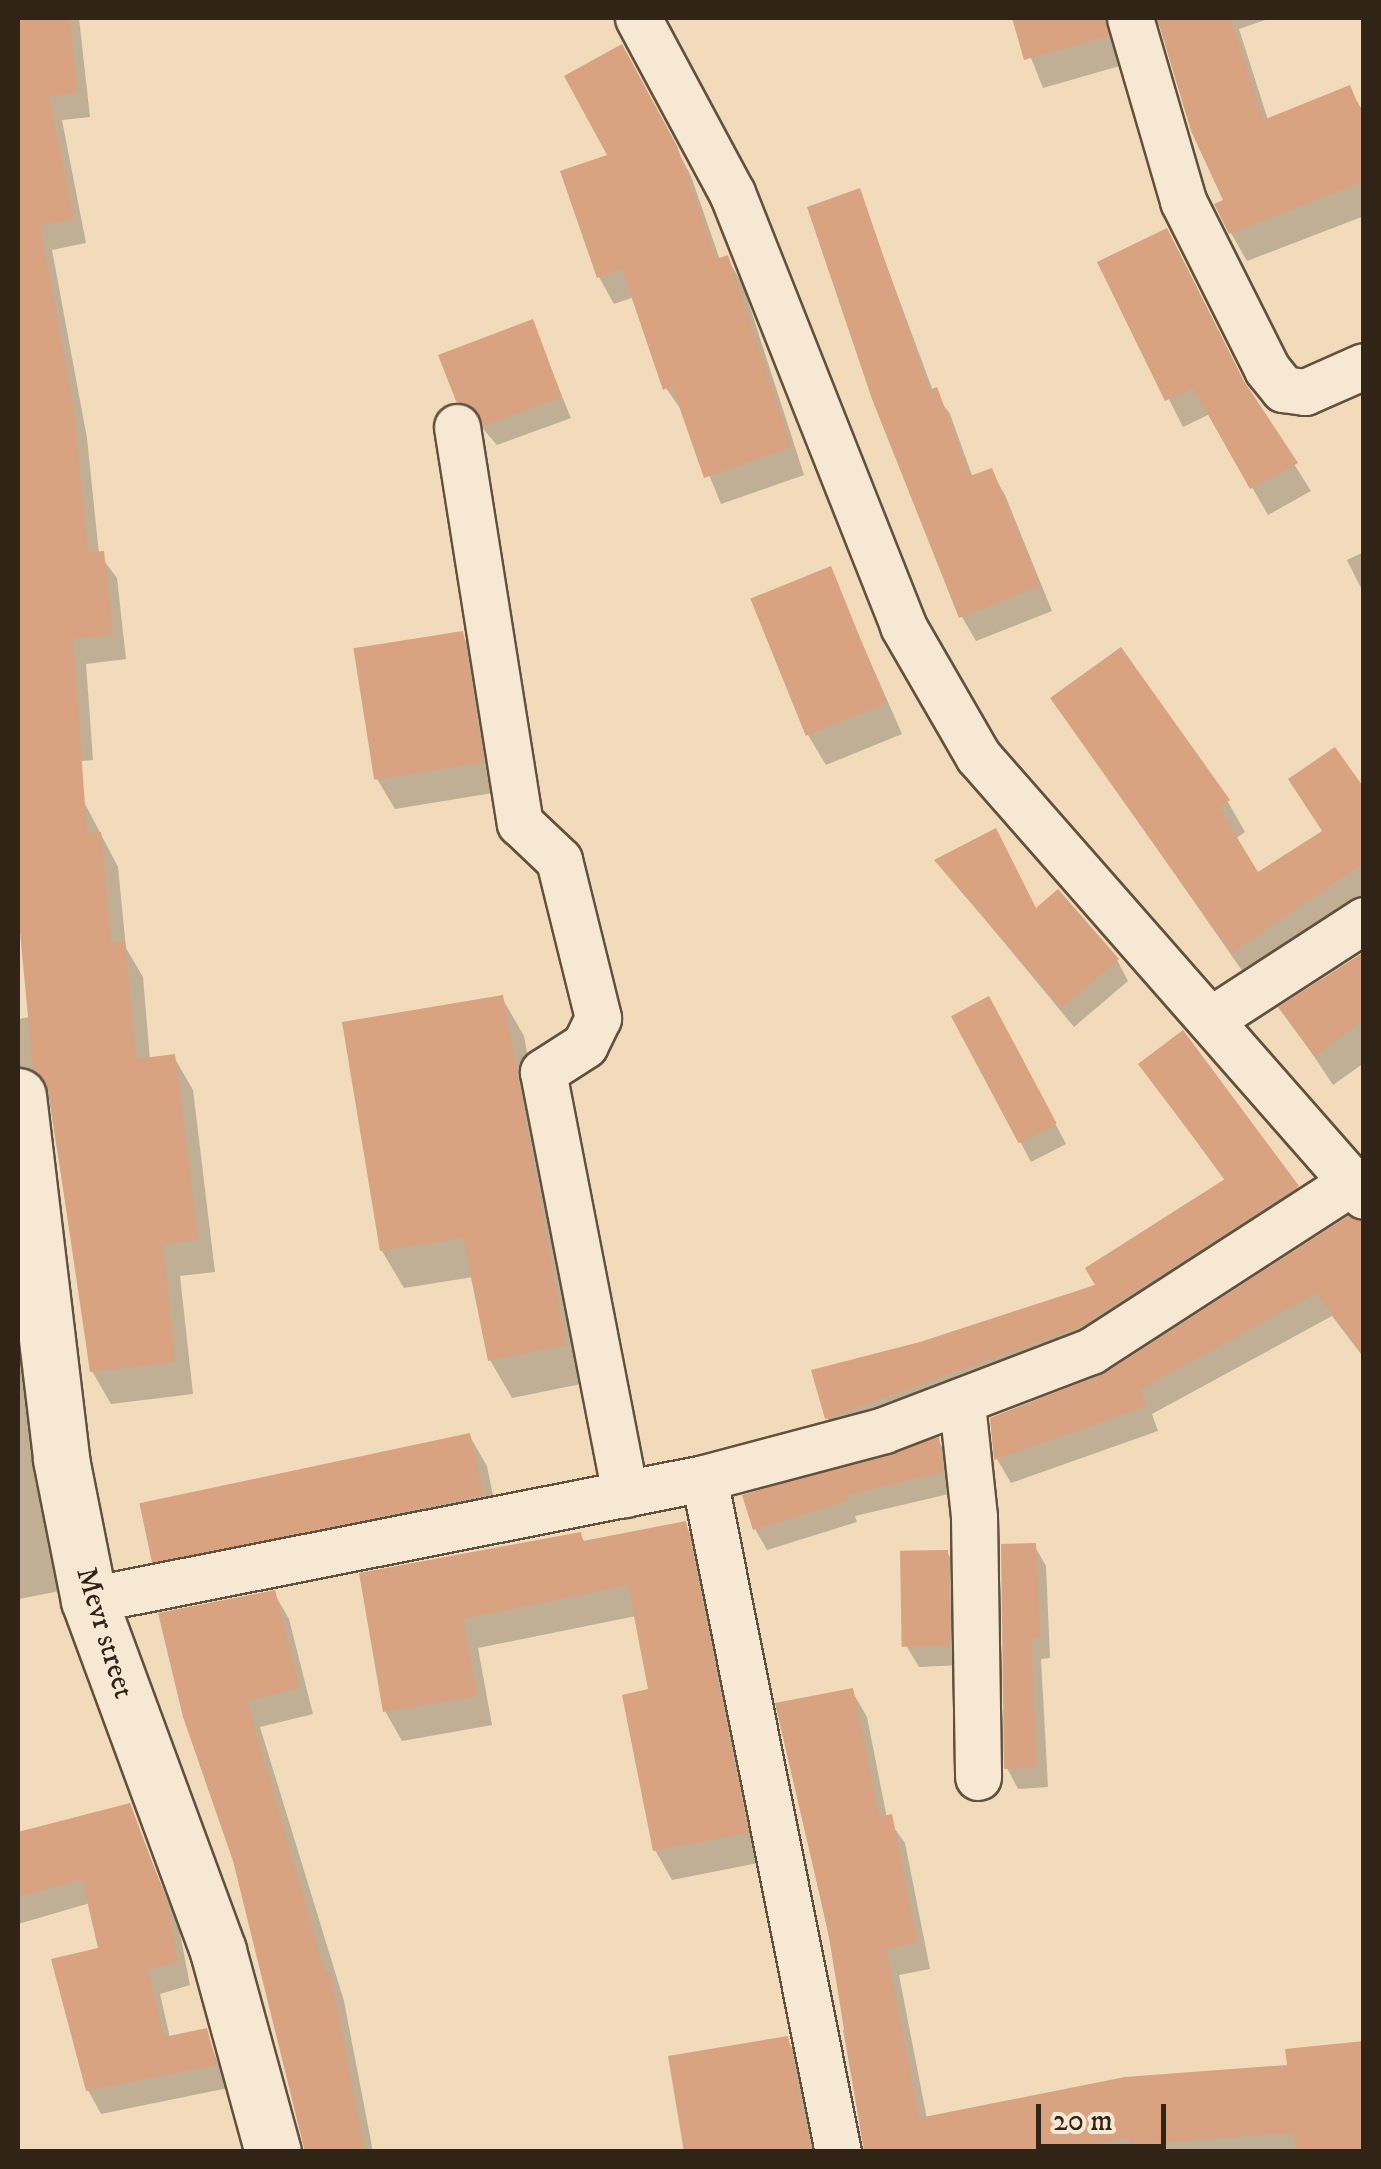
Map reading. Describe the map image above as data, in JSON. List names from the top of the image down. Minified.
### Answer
{"streets":{"street":["Mevr street"]},"scale_bar":"20 m"}
